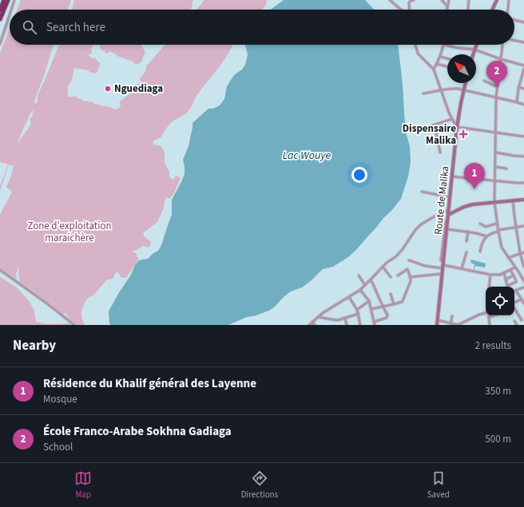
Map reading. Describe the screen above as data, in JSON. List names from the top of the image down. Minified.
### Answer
{"streets":{"main road":["Route de Malika"]},"water":["Lac Wouye"],"parks":["Zone d'exploitation maraichère"],"places":{"other":["Nguediaga"],"health":["Dispensaire Malika"]},"north":"top left","page":{"search":"Search here","pins":["2","1"],"heading":["Nearby","2 results"],"list":[{"mark":"1","name":"Résidence du Khalif général des Layenne","note":"Mosque","value":"350 m"},{"mark":"2","name":"École Franco-Arabe Sokhna Gadiaga","note":"School","value":"500 m"}],"nav":["Map","Directions","Saved"]}}
